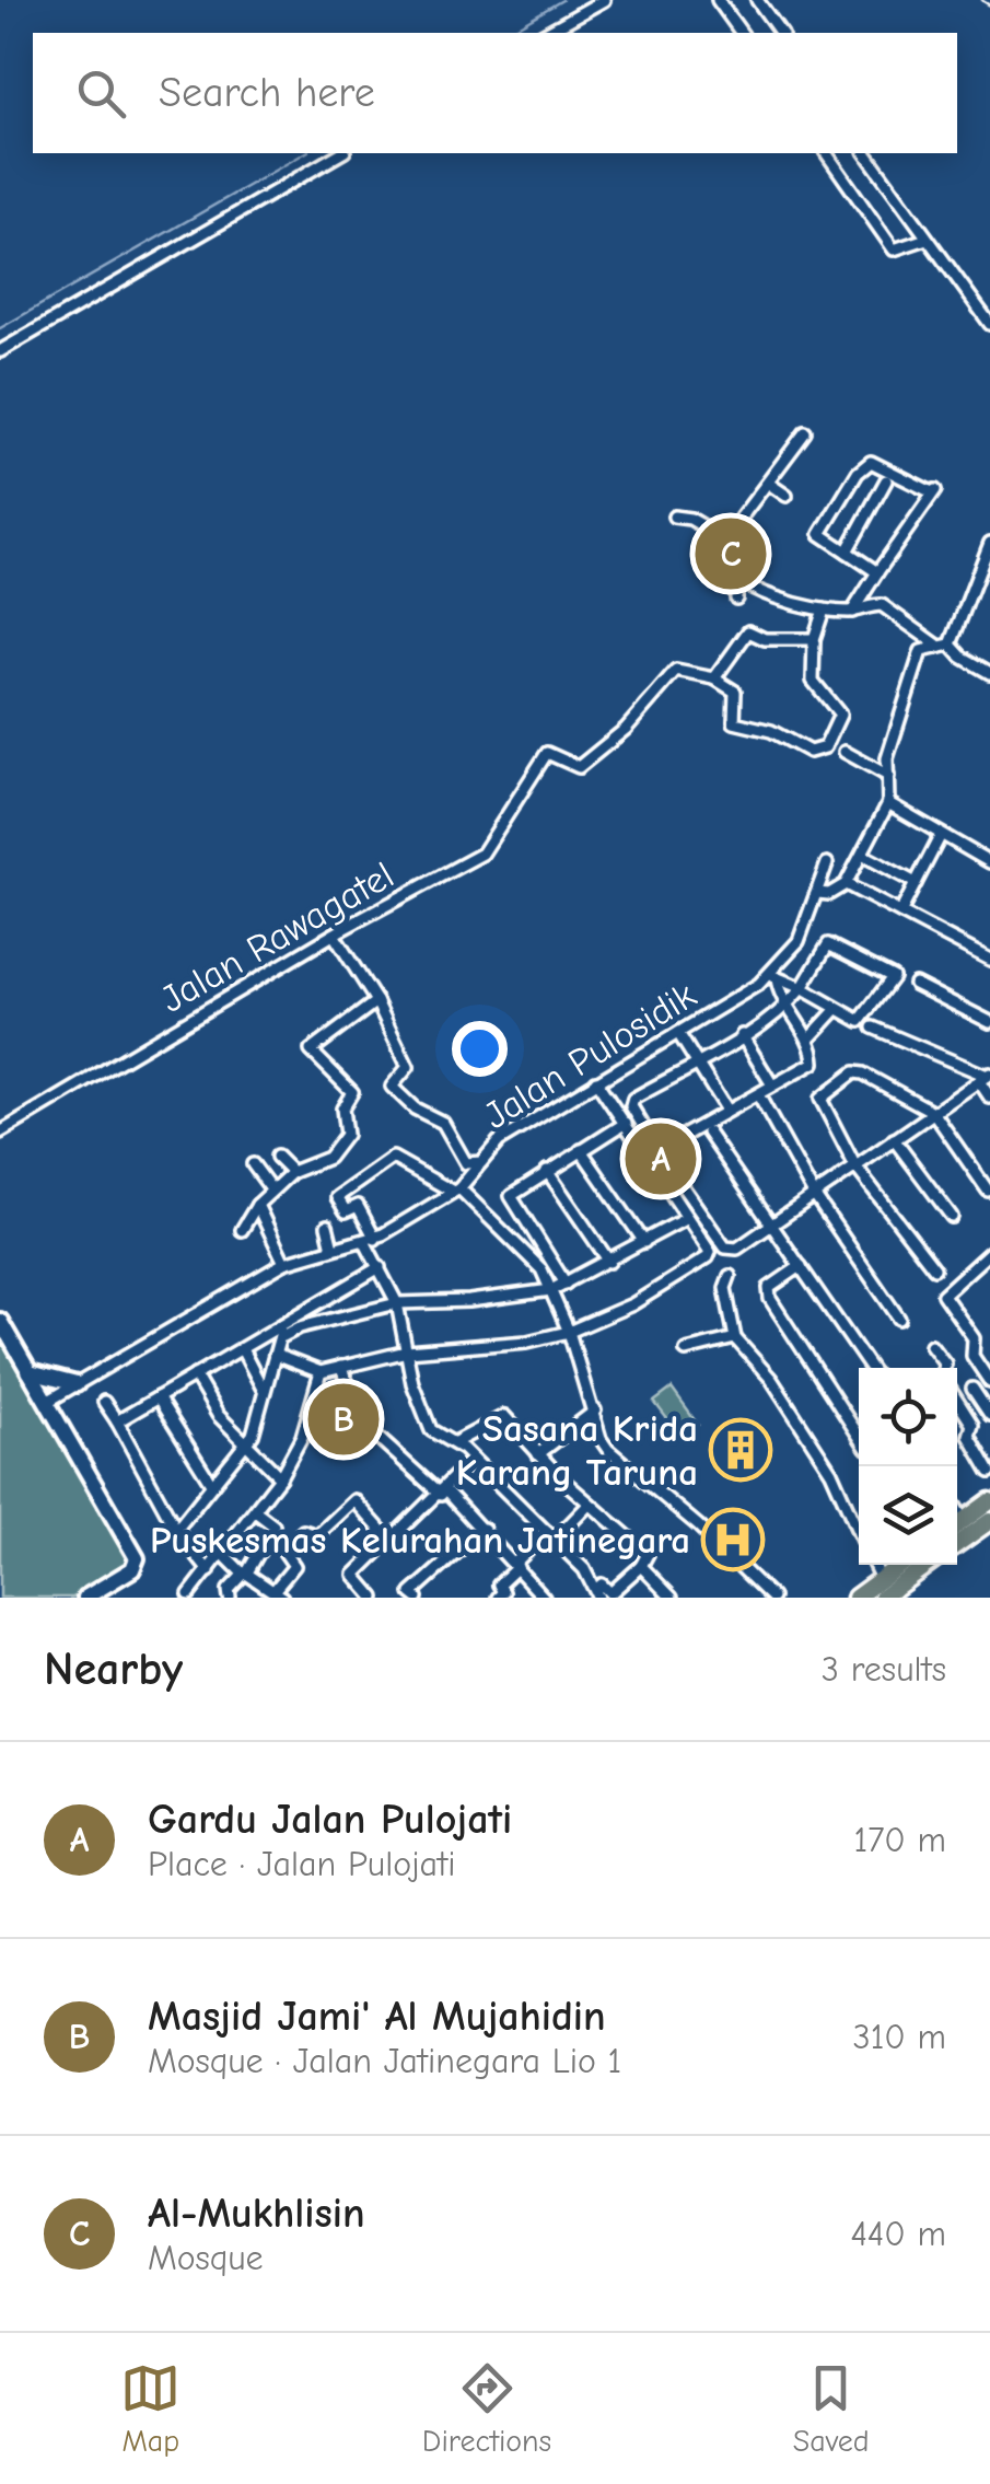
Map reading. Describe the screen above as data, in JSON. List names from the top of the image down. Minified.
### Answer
{"streets":{"street":["Jalan Rawagatel","Jalan Pulosidik"]},"places":{"building":["Sasana Krida Karang Taruna"],"hospital":["Puskesmas Kelurahan Jatinegara"]},"page":{"search":"Search here","pins":["C","A","B"],"heading":["Nearby","3 results"],"list":[{"mark":"A","name":"Gardu Jalan Pulojati","note":"Place · Jalan Pulojati","value":"170 m"},{"mark":"B","name":"Masjid Jami' Al Mujahidin","note":"Mosque · Jalan Jatinegara Lio 1","value":"310 m"},{"mark":"C","name":"Al-Mukhlisin","note":"Mosque","value":"440 m"}],"nav":["Map","Directions","Saved"]}}
